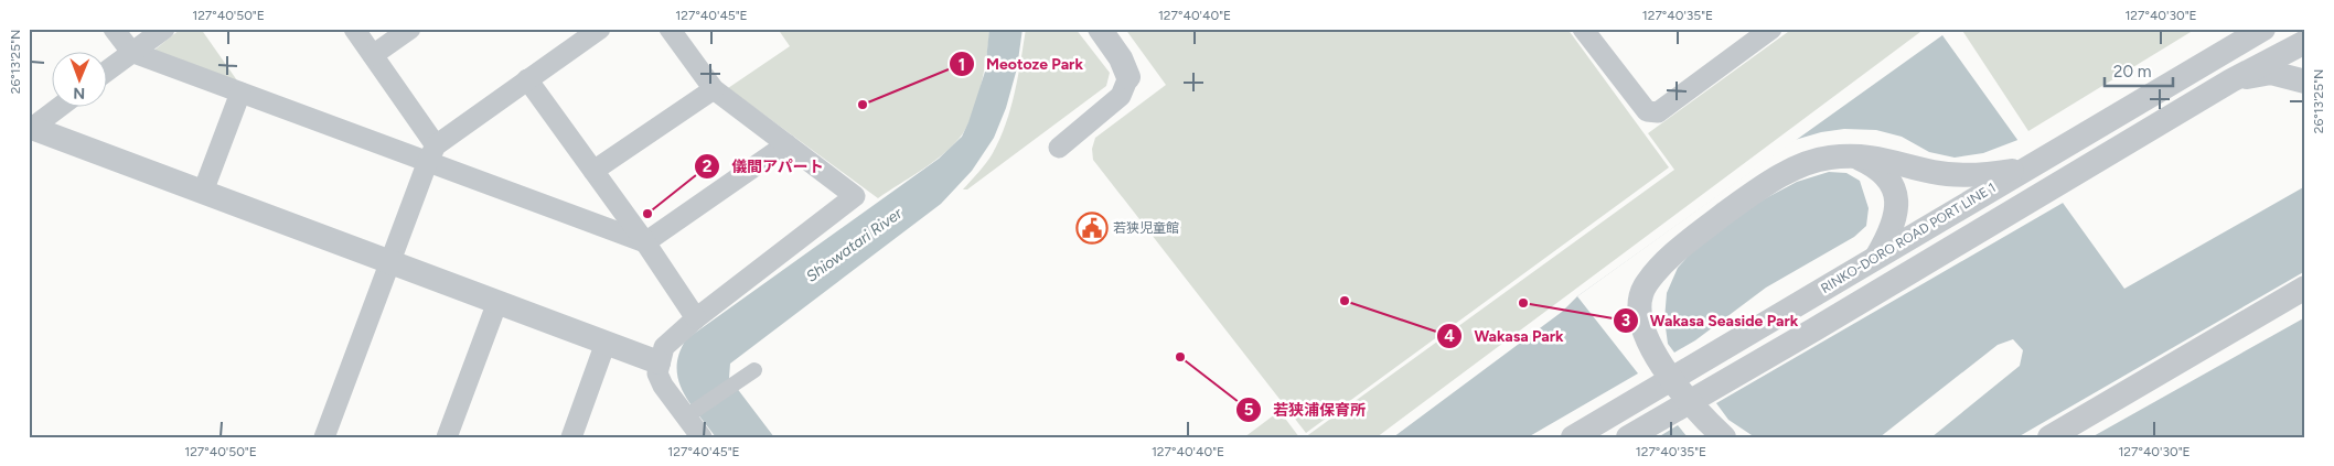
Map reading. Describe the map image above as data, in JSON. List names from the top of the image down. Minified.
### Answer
{"streets":{"street":["RINKO-DORO ROAD PORT LINE 1"]},"water":["Shiowatari River"],"places":{"other":["Meotoze Park","儀間アパート","Wakasa Park","Wakasa Seaside Park","若狭浦保育所"],"public building":["若狭児童館"]},"scale_bar":"20 m","north":"bottom","coordinates":["127°40'50\"E","127°40'45\"E","127°40'40\"E","127°40'35\"E","127°40'30\"E","26°13'25\"N"]}
